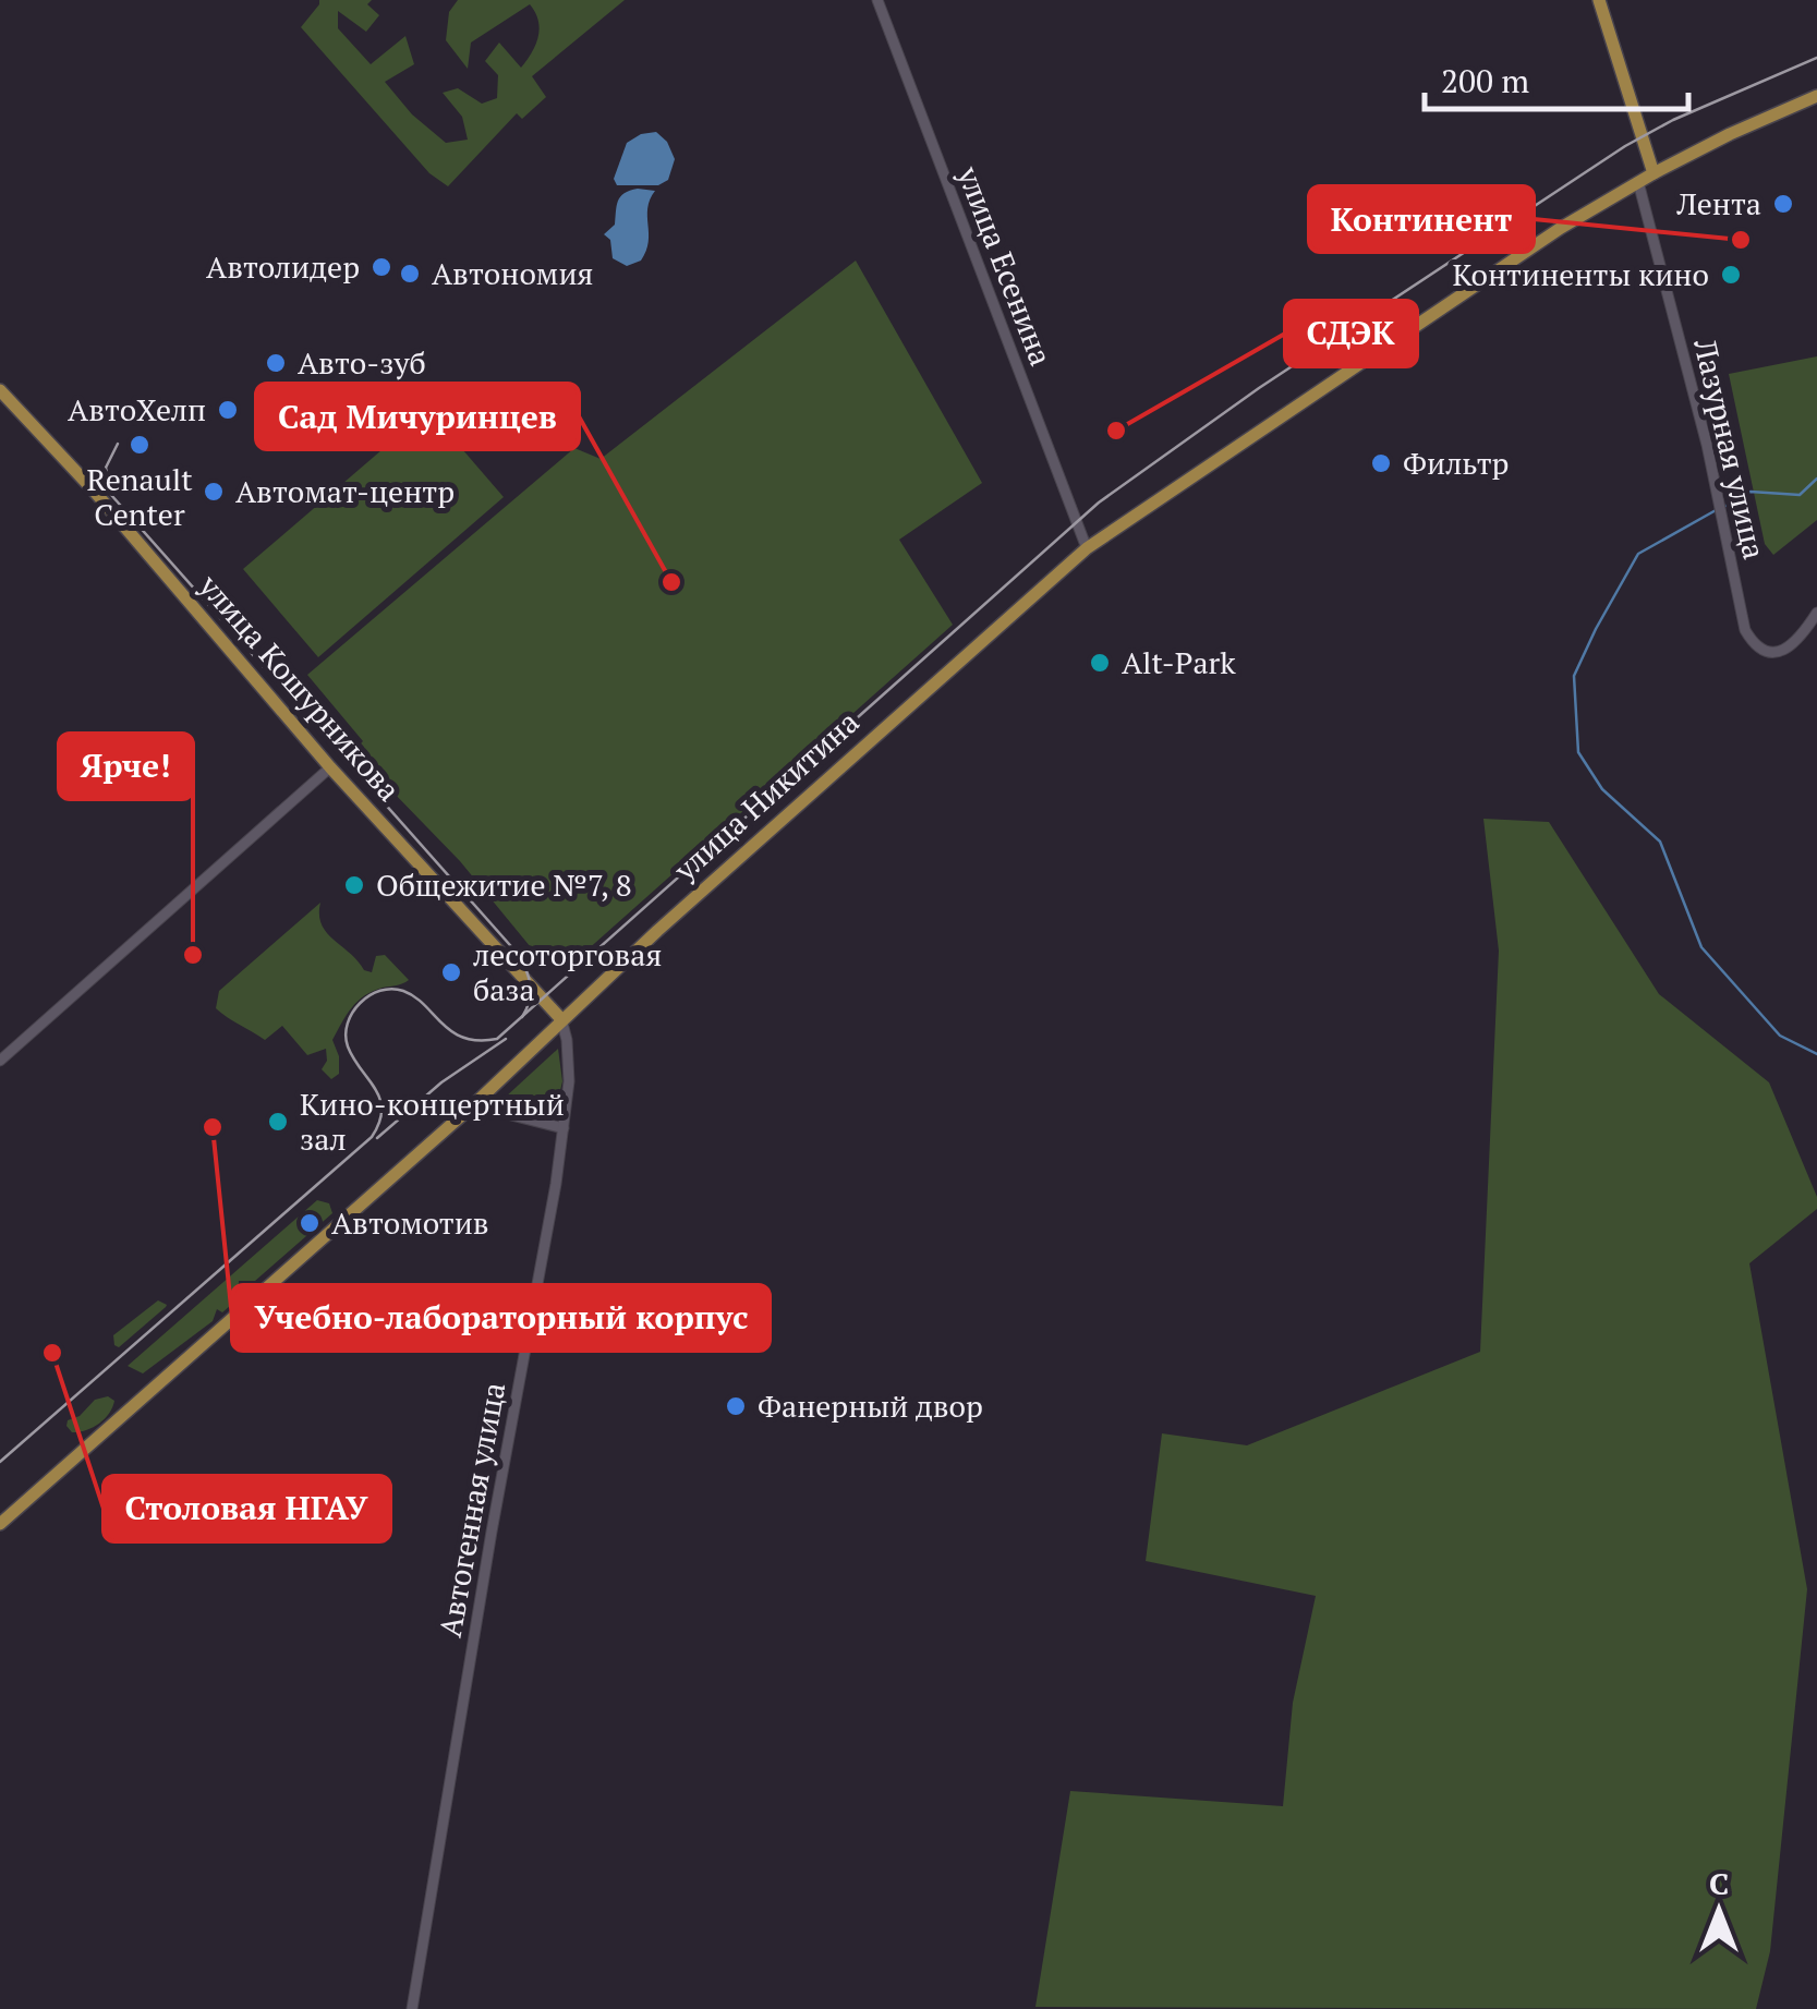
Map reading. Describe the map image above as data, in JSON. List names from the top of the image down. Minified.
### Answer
{"streets":{"main road":["улица Кошурникова","улица Никитина"],"street":["улица Есенина","Лазурная улица","Автогенная улица"]},"crossings":[["улица Есенина","улица Никитина"],["Лазурная улица","улица Никитина"],["улица Кошурникова","улица Никитина"],["улица Кошурникова","Автогенная улица"],["улица Никитина","Автогенная улица"]],"places":["Лента","Континент","Автолидер","Автономия","Континенты кино","Авто-зуб","АвтоХелп","СДЭК","Renault Center","Фильтр","Автомат-центр","Сад Мичуринцев","Alt-Park","Общежитие №7, 8","Ярче!","лесоторговая база","Кино-концертный зал","Учебно-лабораторный корпус","Автомотив","Столовая НГАУ","Фанерный двор"],"scale_bar":"200 m","north":"top"}
